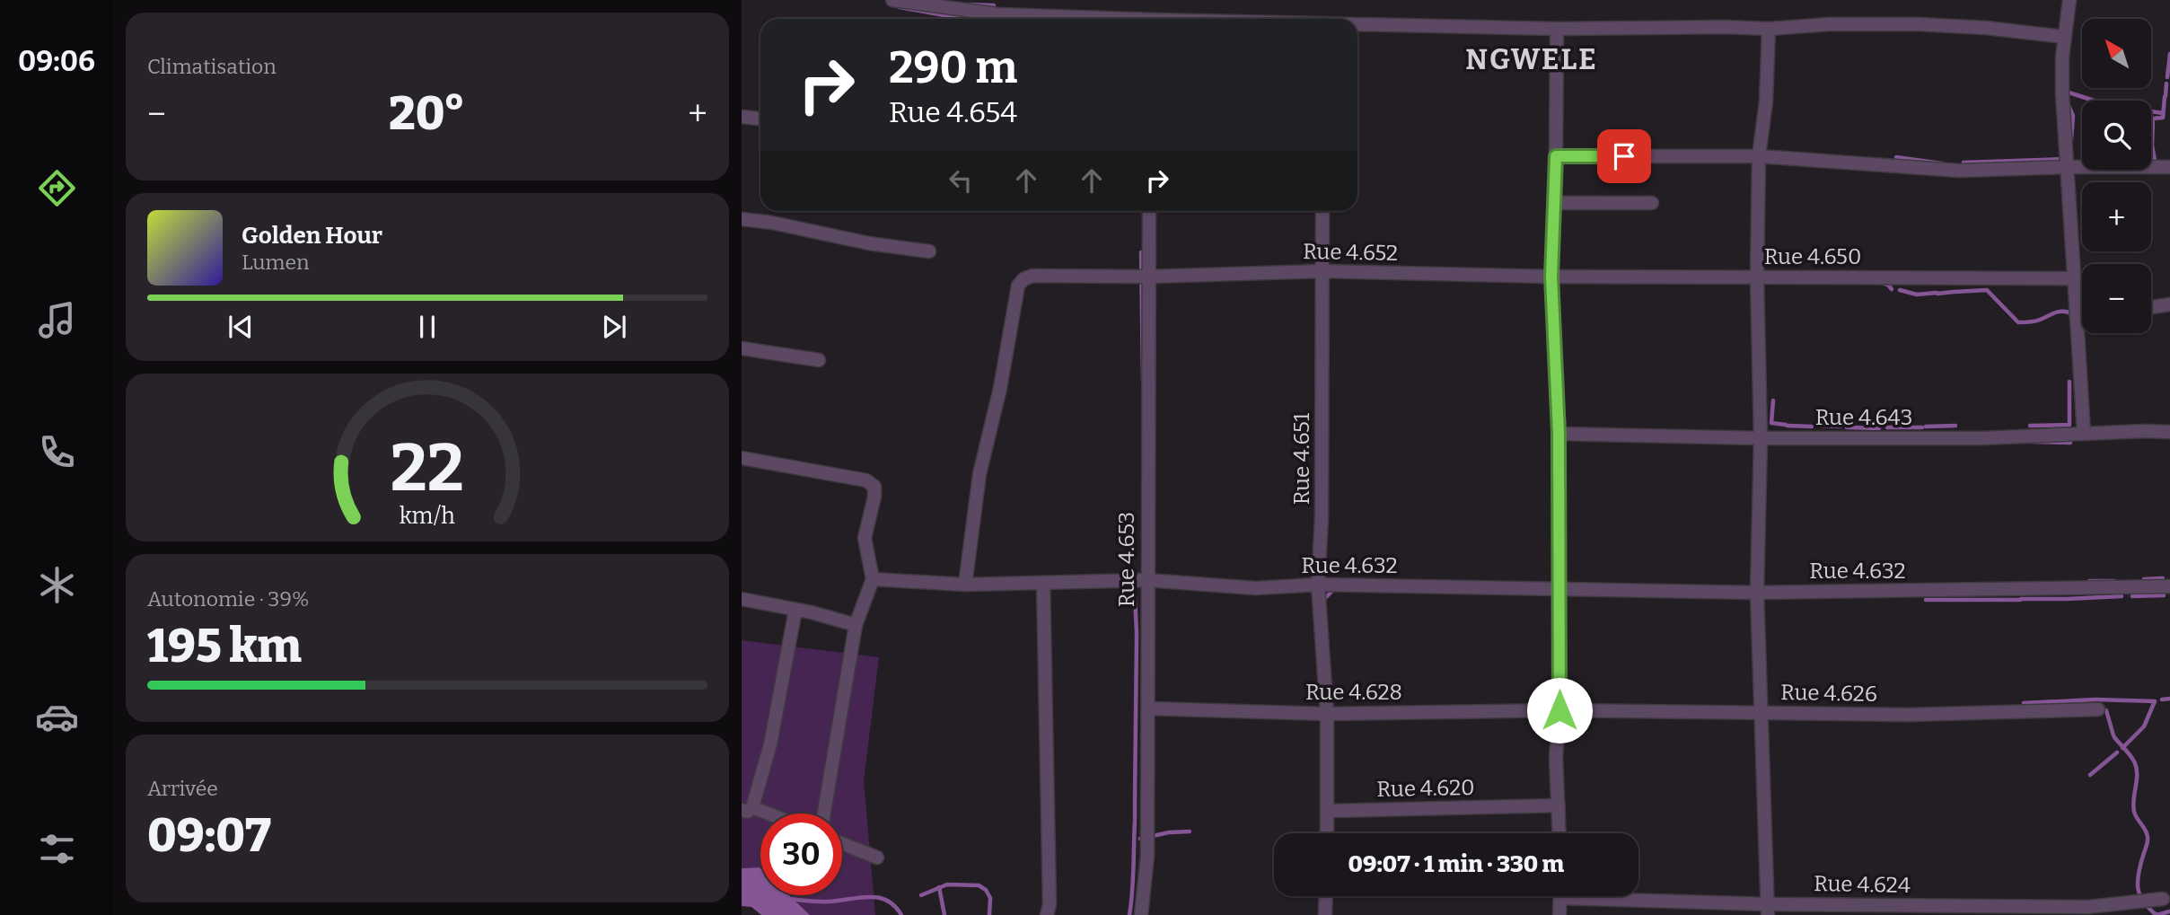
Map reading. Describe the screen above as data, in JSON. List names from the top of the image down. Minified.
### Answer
{"streets":{"street":["Rue 4.652","Rue 4.650","Rue 4.643","Rue 4.651","Rue 4.653","Rue 4.632","Rue 4.628","Rue 4.626","Rue 4.620","Rue 4.624"]},"crossings":[["Rue 4.652","Rue 4.650"],["Rue 4.652","Rue 4.651"],["Rue 4.652","Rue 4.653"],["Rue 4.651","Rue 4.632"],["Rue 4.651","Rue 4.628"],["Rue 4.651","Rue 4.620"],["Rue 4.653","Rue 4.632"],["Rue 4.653","Rue 4.628"],["Rue 4.628","Rue 4.626"]],"districts":["NGWELE"],"north":"top left","page":{"tabs":"09:06","tile":["Climatisation",["Autonomie · 39%","195 km"],["Arrivée","09:07"]],"map_buttons":["+","−"],"turn":["290 m","Rue 4.654"],"heat":["−","20°","+"],"song":["Golden Hour","Lumen"],"limit":"30","trip":"09:07 · 1 min · 330 m","gauge":["22","km/h"]}}
